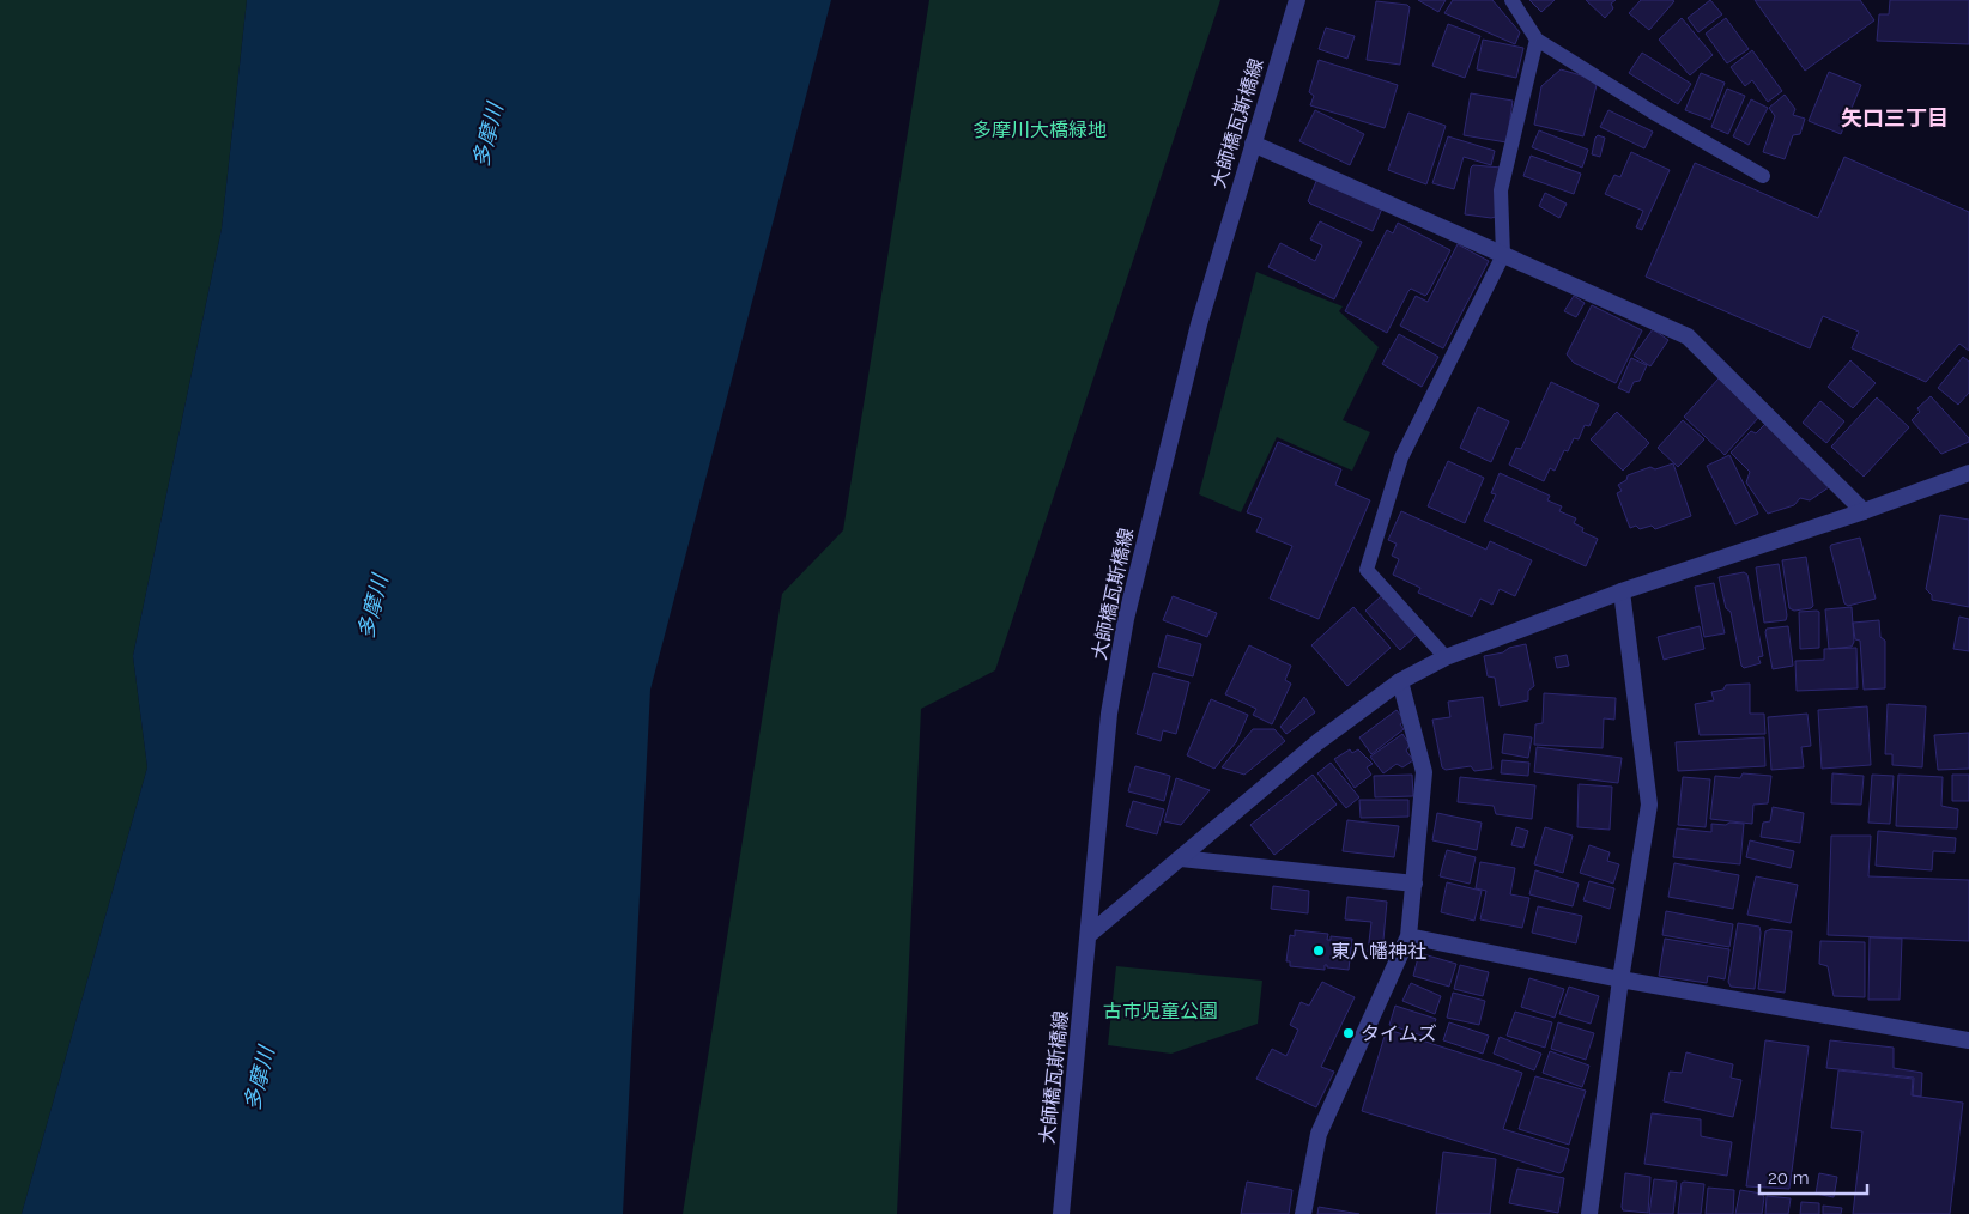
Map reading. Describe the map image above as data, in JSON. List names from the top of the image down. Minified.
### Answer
{"streets":{"street":["大師橋瓦斯橋線"]},"districts":["矢口三丁目"],"water":["多摩川"],"parks":["多摩川大橋緑地","古市児童公園"],"places":["東八幡神社","タイムズ"],"scale_bar":"20 m"}
